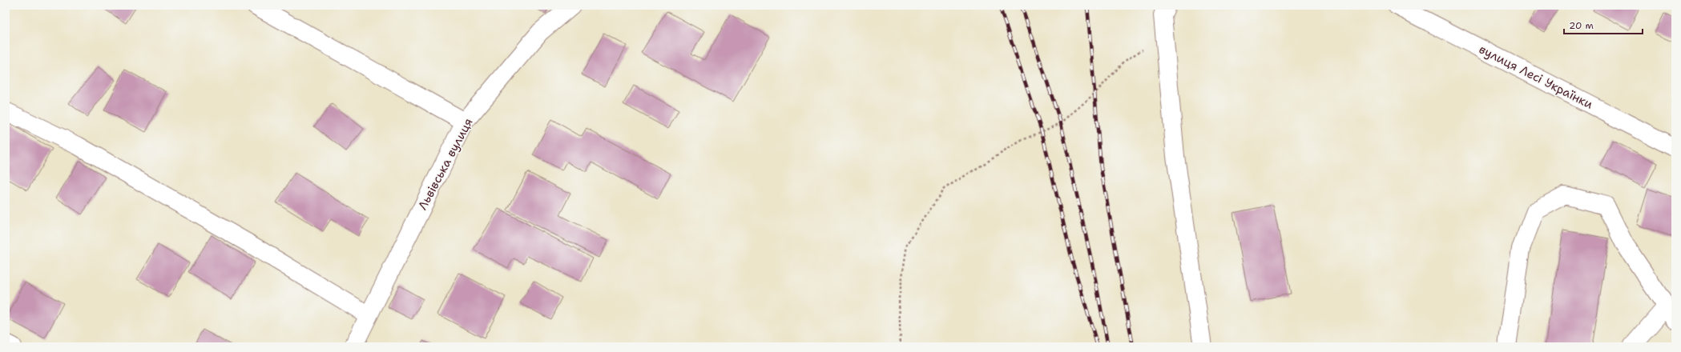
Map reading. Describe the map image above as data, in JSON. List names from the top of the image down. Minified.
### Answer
{"streets":{"street":["вулиця Лесі Українки","Львівська вулиця"]},"scale_bar":"20 m"}
